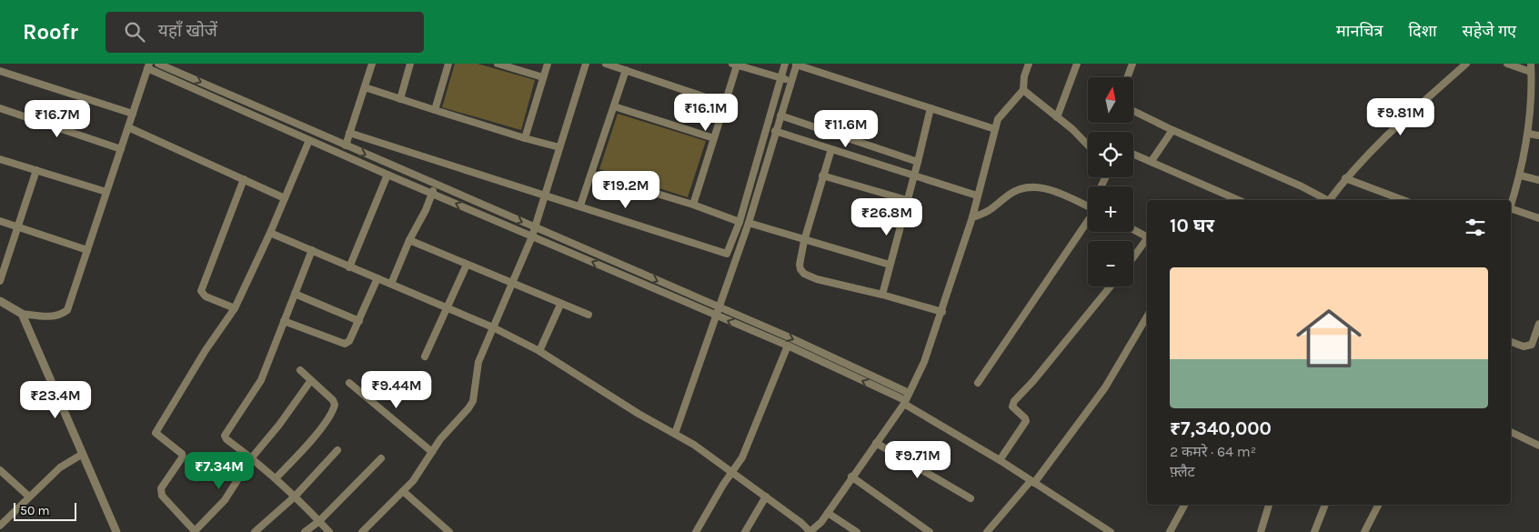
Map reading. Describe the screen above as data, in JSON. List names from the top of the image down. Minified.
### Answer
{"scale_bar":"50 m","north":"top","page":{"header":"Roofr","search":"यहाँ खोजें","nav":["मानचित्र","दिशा","सहेजे गए"],"map_buttons":["+","−"],"price":["₹16.1M","₹9.81M","₹16.7M","₹11.6M","₹19.2M","₹26.8M","₹9.44M","₹23.4M","₹9.71M","₹7.34M"],"heading":"10 घर","list":[{"name":"₹7,340,000","note":"2 कमरे · 64 m² · फ़्लैट"}],"scale":"50 m"}}
